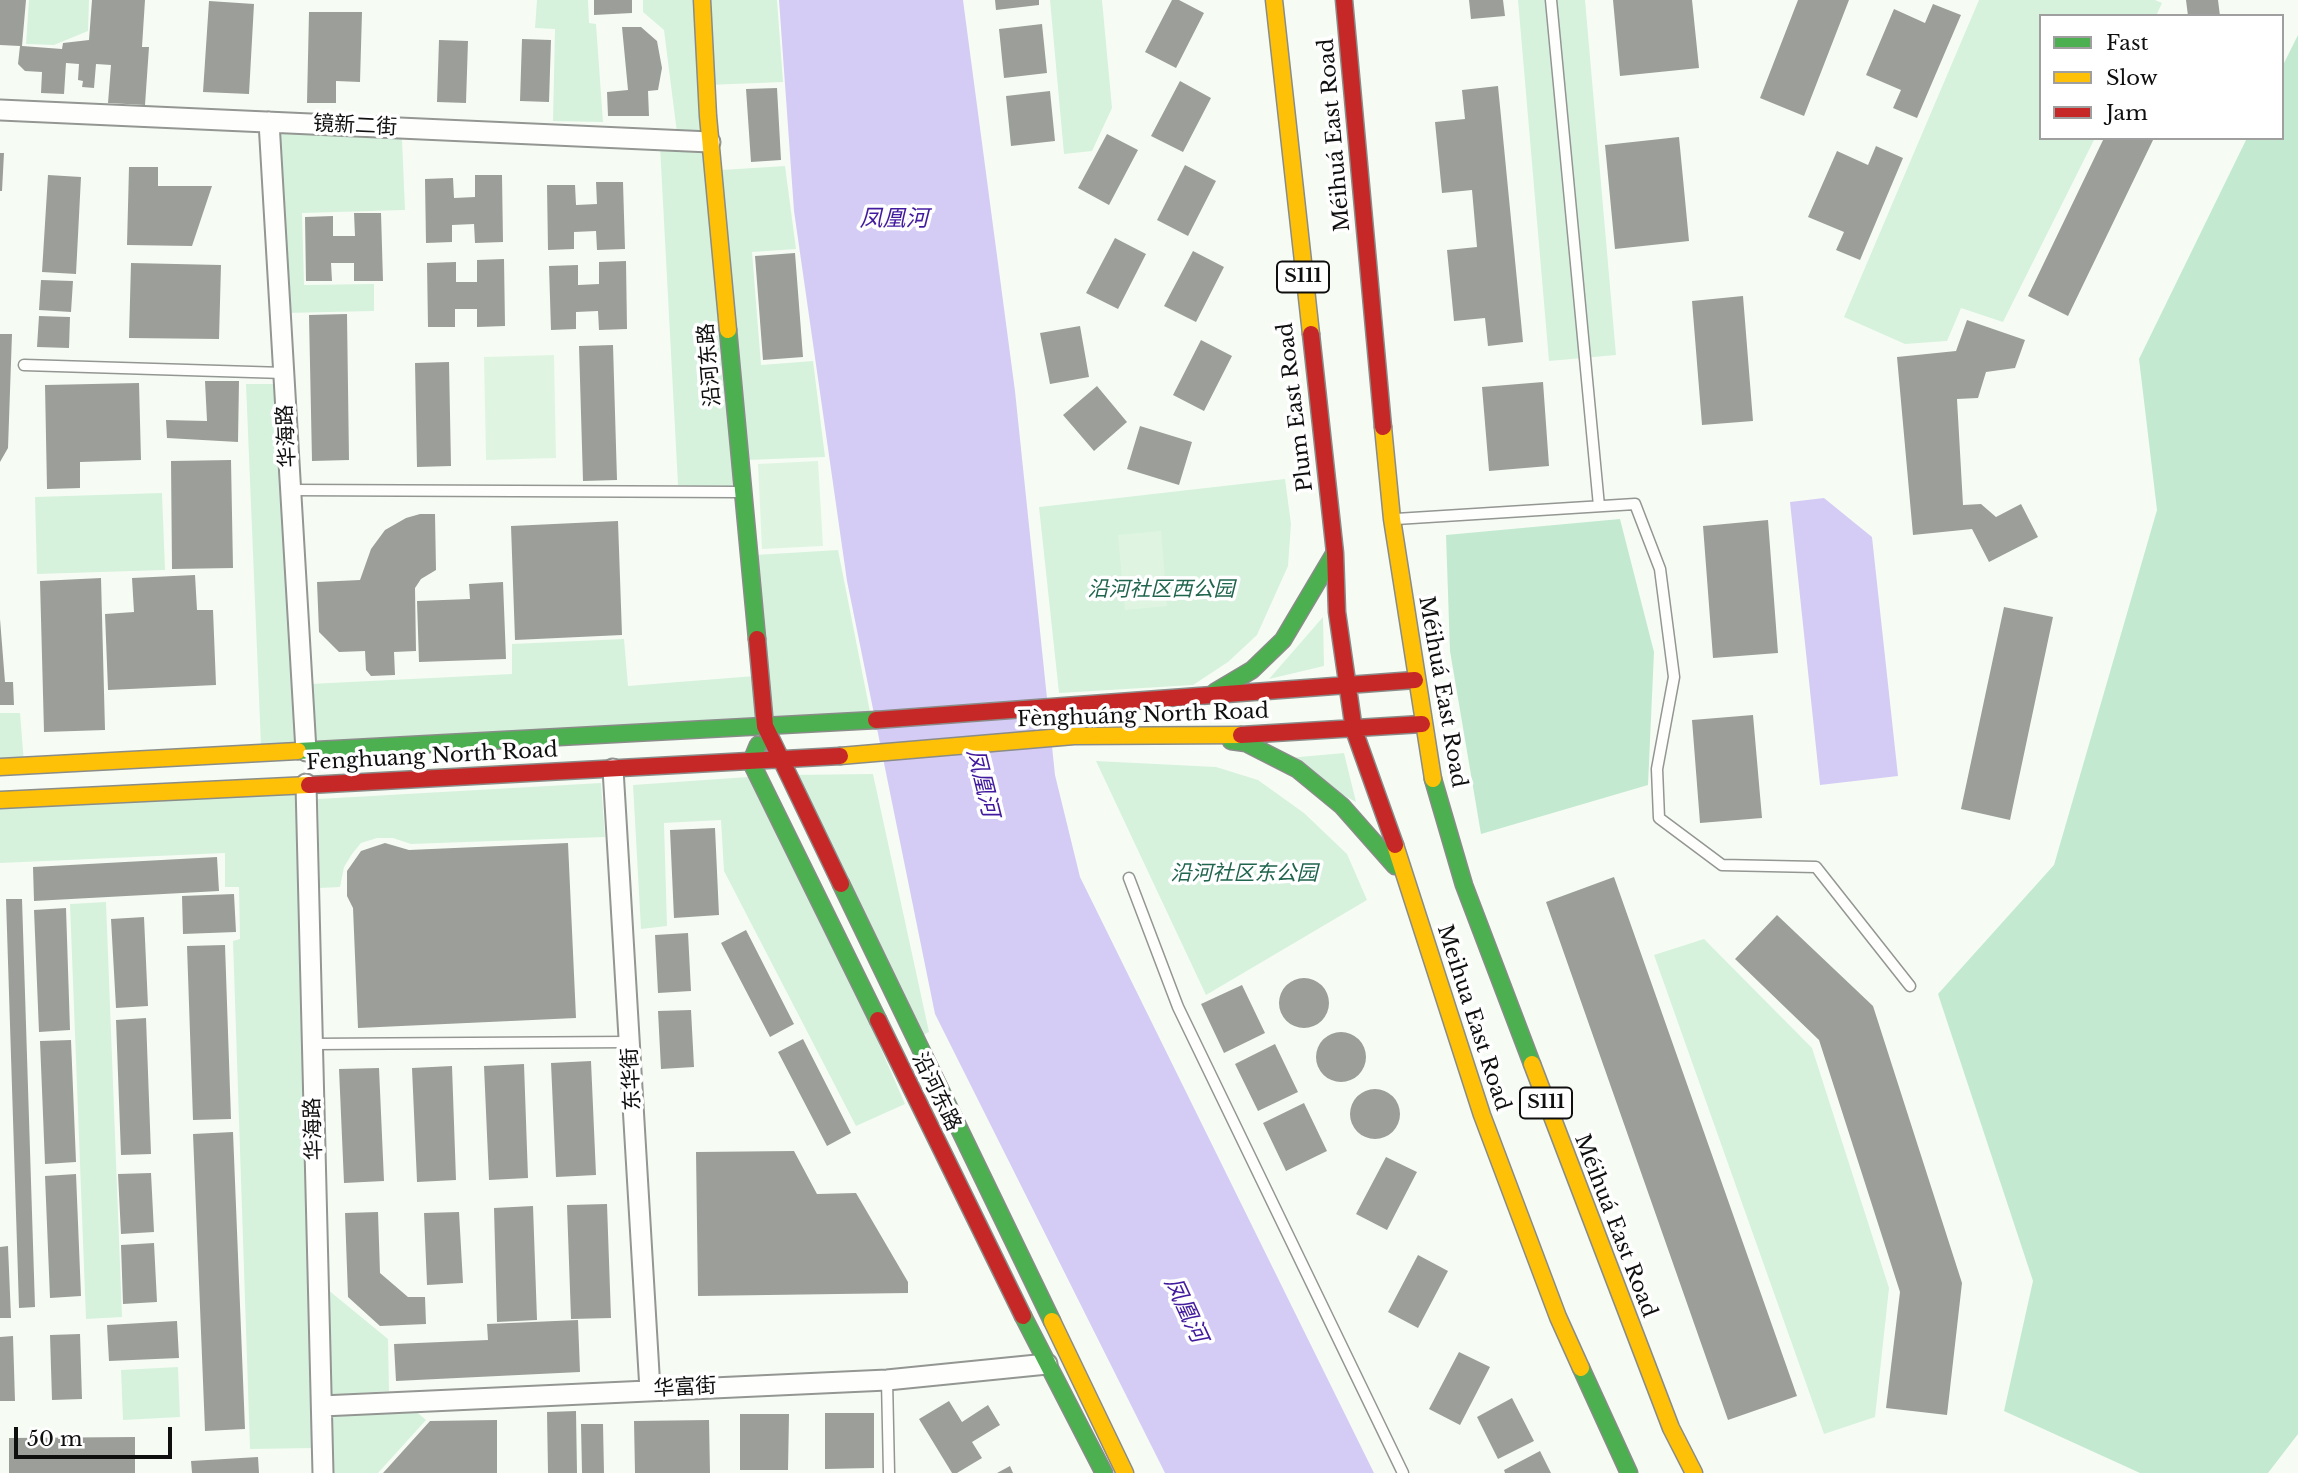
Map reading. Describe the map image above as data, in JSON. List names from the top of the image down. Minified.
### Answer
{"streets":{"main road":["Méihuá East Road","S111","沿河东路","Plum East Road","Fènghuáng North Road","Fenghuang North Road","Meihua East Road"],"street":["镜新二街","华海路","东华街","华富街"]},"crossings":[["镜新二街","沿河东路"],["镜新二街","华海路"],["Méihuá East Road","Fènghuáng North Road"],["沿河东路","Fenghuang North Road"],["沿河东路","华富街"],["Plum East Road","Fènghuáng North Road"],["Plum East Road","Meihua East Road"],["华海路","Fenghuang North Road"],["华海路","华富街"],["Fènghuáng North Road","Fenghuang North Road"],["Fènghuáng North Road","Meihua East Road"],["Fenghuang North Road","东华街"],["东华街","华富街"]],"water":["凤凰河"],"parks":["沿河社区西公园","沿河社区东公园"],"legend":["Fast","Slow","Jam"],"scale_bar":"50 m"}
